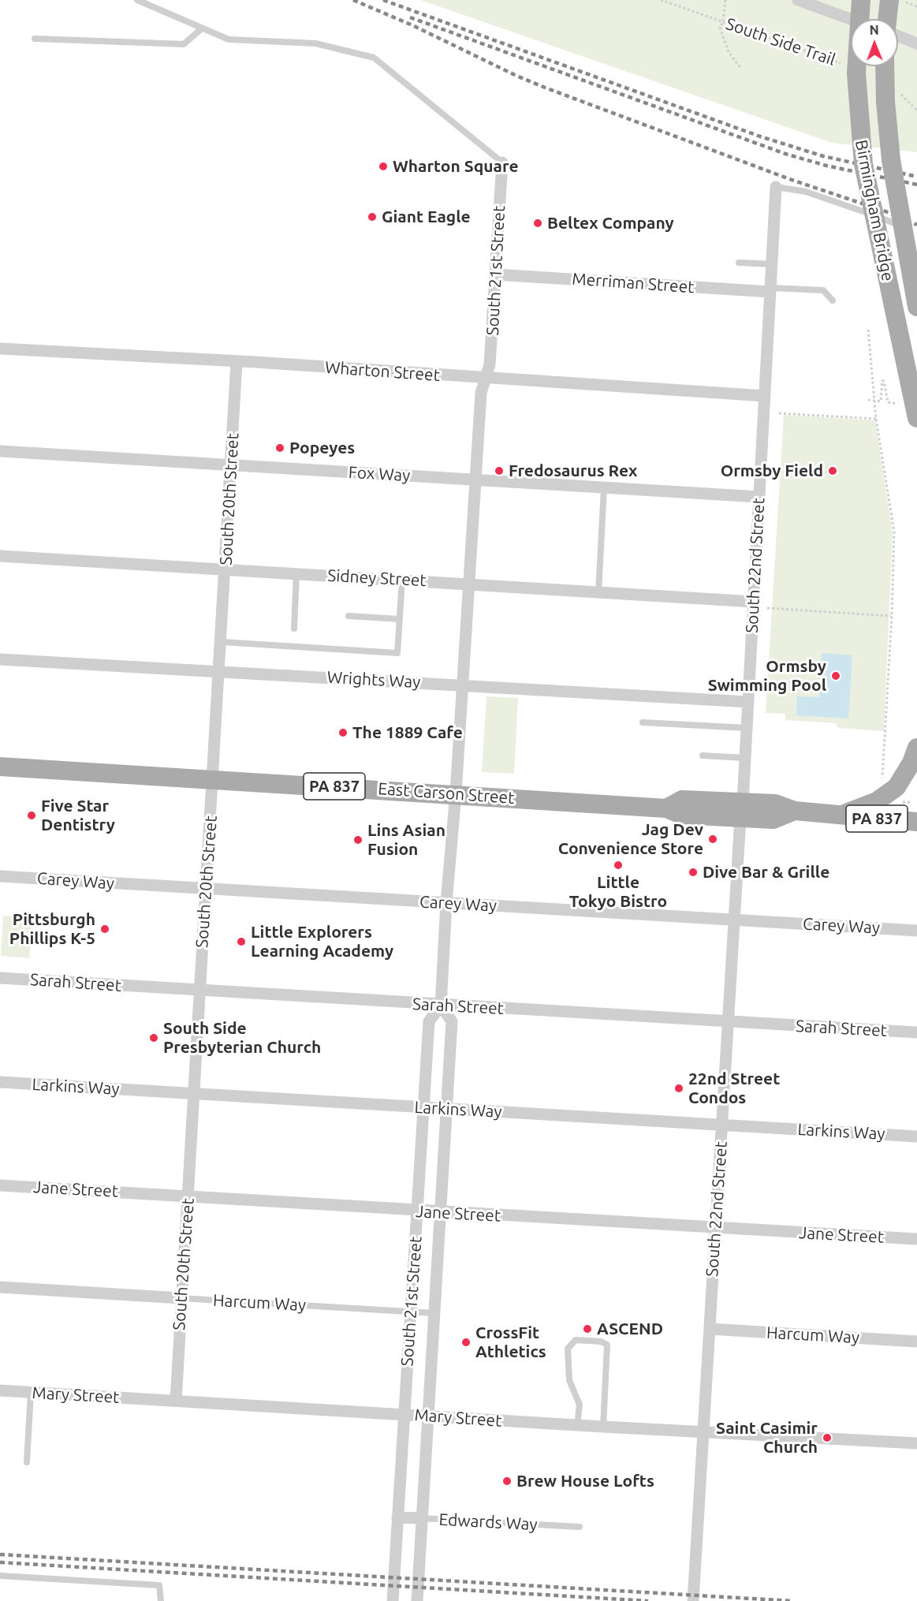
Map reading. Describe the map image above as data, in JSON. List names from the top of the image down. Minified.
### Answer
{"streets":{"main road":["Birmingham Bridge","PA 837","East Carson Street"],"street":["South 21st Street","Merriman Street","Wharton Street","Fox Way","South 20th Street","South 22nd Street","Sidney Street","Wrights Way","Carey Way","Sarah Street","Larkins Way","Jane Street","Harcum Way","Mary Street","Edwards Way"],"path":["South Side Trail"]},"crossings":[["South 21st Street","Merriman Street"],["South 21st Street","Wharton Street"],["South 21st Street","Fox Way"],["South 21st Street","Sidney Street"],["South 21st Street","Wrights Way"],["South 21st Street","East Carson Street"],["South 21st Street","Carey Way"],["South 21st Street","Sarah Street"],["South 21st Street","Larkins Way"],["South 21st Street","Jane Street"],["South 21st Street","Harcum Way"],["South 21st Street","Mary Street"],["South 21st Street","Edwards Way"],["Merriman Street","South 22nd Street"],["Wharton Street","South 20th Street"],["Wharton Street","South 22nd Street"],["Fox Way","South 20th Street"],["Fox Way","South 22nd Street"],["South 20th Street","Sidney Street"],["South 20th Street","Wrights Way"],["South 20th Street","East Carson Street"],["South 20th Street","Carey Way"],["South 20th Street","Sarah Street"],["South 20th Street","Larkins Way"],["South 20th Street","Jane Street"],["South 20th Street","Harcum Way"],["South 20th Street","Mary Street"],["South 22nd Street","Sidney Street"],["South 22nd Street","Wrights Way"],["South 22nd Street","East Carson Street"],["South 22nd Street","Carey Way"],["South 22nd Street","Sarah Street"],["South 22nd Street","Larkins Way"],["South 22nd Street","Jane Street"],["South 22nd Street","Harcum Way"],["South 22nd Street","Mary Street"]],"places":["Wharton Square","Giant Eagle","Beltex Company","Popeyes","Fredosaurus Rex","Ormsby Field","Ormsby Swimming Pool","The 1889 Cafe","Five Star Dentistry","Jag Dev Convenience Store","Lins Asian Fusion","Little Tokyo Bistro","Dive Bar & Grille","Pittsburgh Phillips K-5","Little Explorers Learning Academy","South Side Presbyterian Church","22nd Street Condos","ASCEND","CrossFit Athletics","Saint Casimir Church","Brew House Lofts"],"north":"top"}
